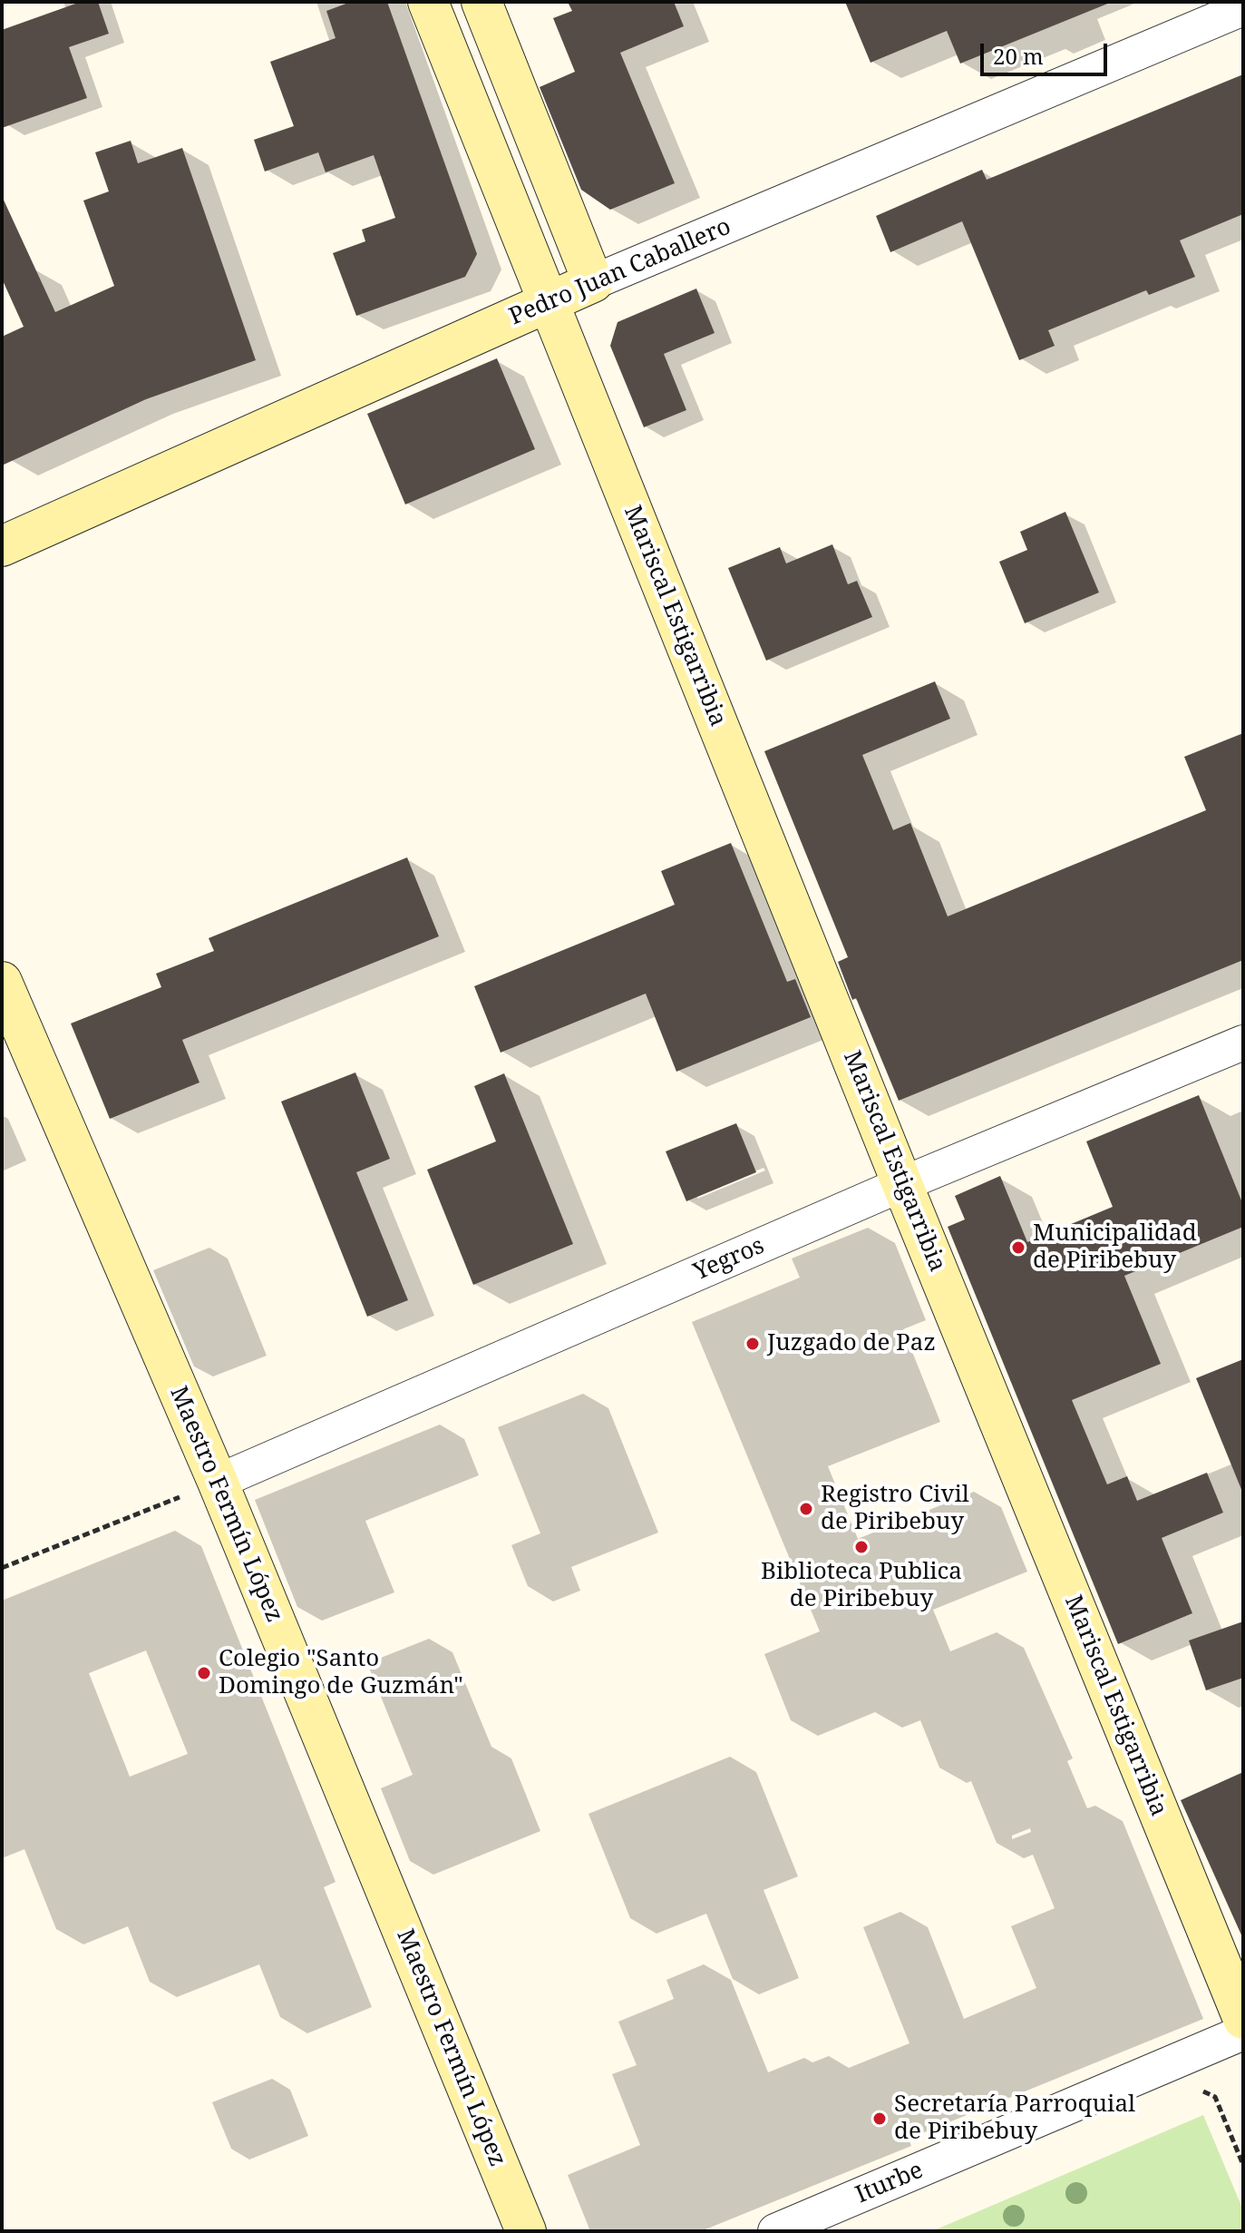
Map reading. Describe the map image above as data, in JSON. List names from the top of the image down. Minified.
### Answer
{"streets":{"street":["Pedro Juan Caballero","Mariscal Estigarribia","Yegros","Maestro Fermín López","Iturbe"]},"crossings":[["Pedro Juan Caballero","Mariscal Estigarribia"],["Mariscal Estigarribia","Yegros"],["Yegros","Maestro Fermín López"]],"places":["Municipalidad de Piribebuy","Juzgado de Paz","Registro Civil de Piribebuy","Biblioteca Publica de Piribebuy","Colegio \"Santo Domingo de Guzmán\"","Secretaría Parroquial de Piribebuy"],"scale_bar":"20 m"}
